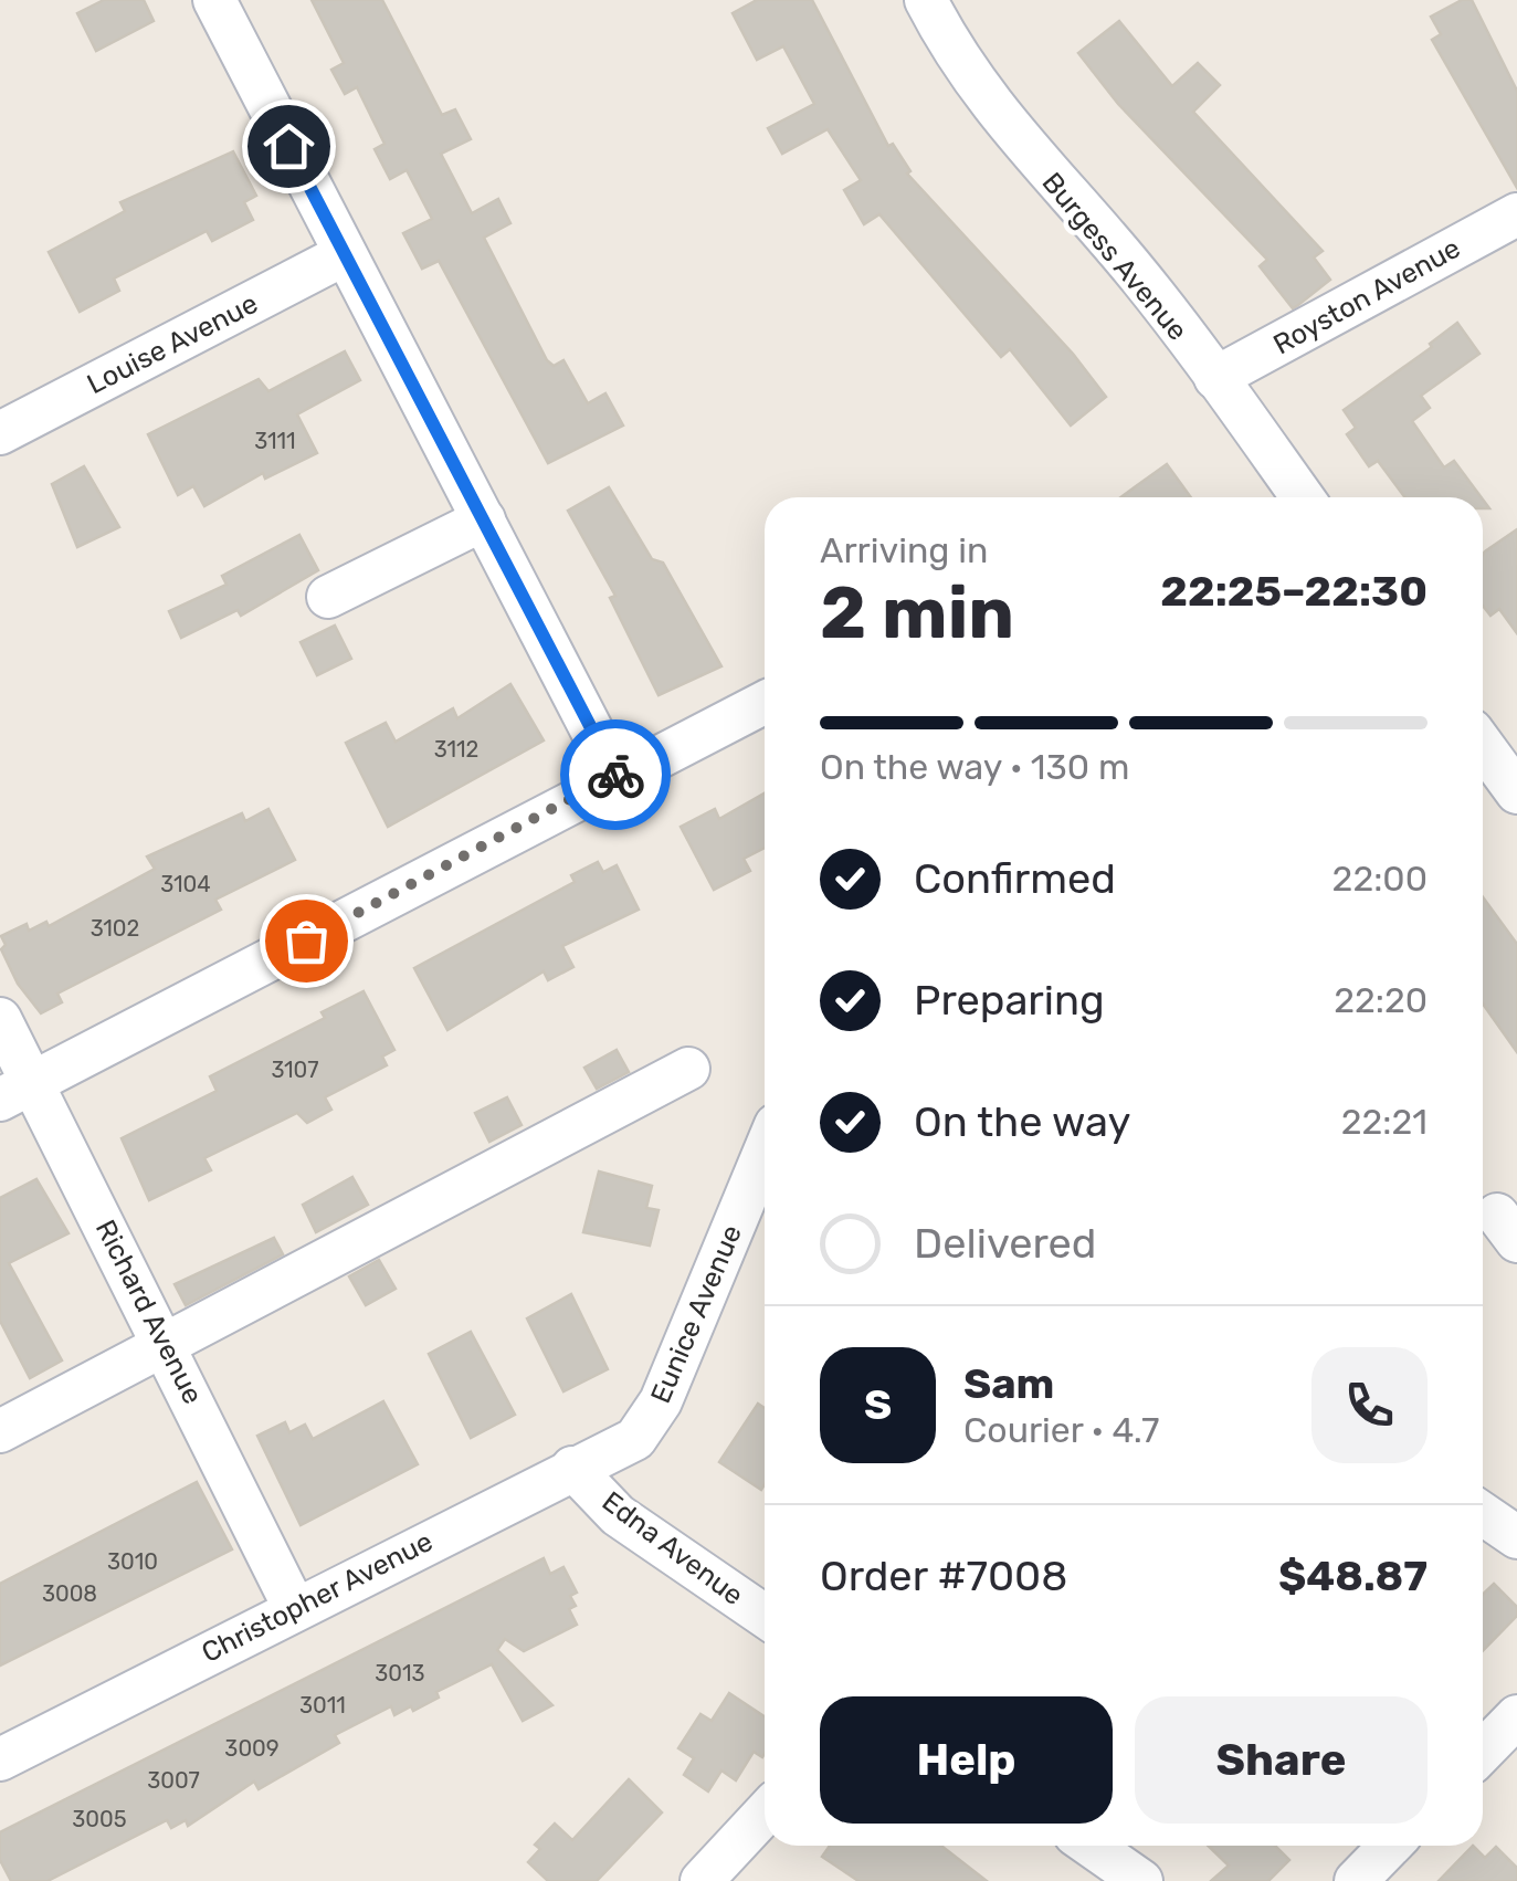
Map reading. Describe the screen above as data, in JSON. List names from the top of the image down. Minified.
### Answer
{"streets":{"street":["Burgess Avenue","Royston Avenue","Louise Avenue","Richard Avenue","Eunice Avenue","Edna Avenue","Christopher Avenue"]},"crossings":[["Burgess Avenue","Royston Avenue"],["Richard Avenue","Christopher Avenue"],["Eunice Avenue","Christopher Avenue"],["Edna Avenue","Christopher Avenue"]],"house_numbers":["3111","3112","3104","3102","3107","3010","3008","3013","3011","3009","3007","3005"],"page":{"heading":["2 min","Arriving in","22:25–22:30"],"panel":["Sam","Courier · 4.7","Order #7008","$48.87"],"bar":"On the way · 130 m","list":[["Confirmed","22:00"],["Preparing","22:20"],["On the way","22:21"],"Delivered"],"round":"S","buttons":["Help","Share"]}}
